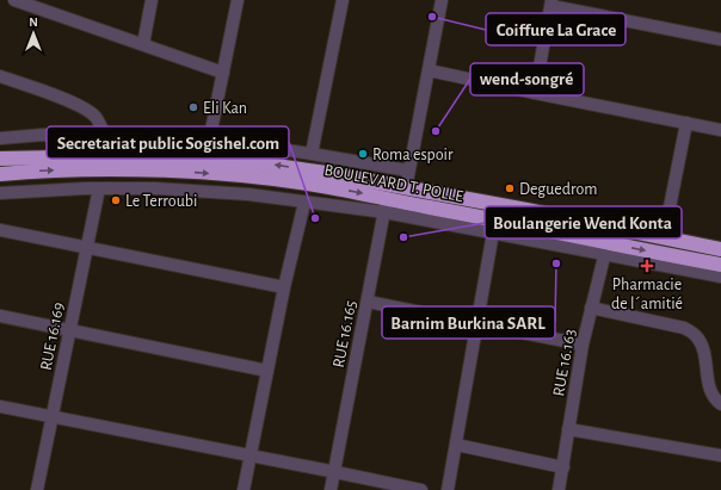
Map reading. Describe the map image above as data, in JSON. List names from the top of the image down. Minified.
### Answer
{"streets":{"highway":["BOULEVARD T. POLLE"],"street":["RUE 16.165","RUE 16.169","RUE 16.163"]},"crossings":[["BOULEVARD T. POLLE","RUE 16.165"],["BOULEVARD T. POLLE","RUE 16.163"]],"places":{"other":["Coiffure La Grace","Eli Kan","wend-songré","Roma espoir","Deguedrom","Le Terroubi","Secretariat public Sogishel.com","Boulangerie Wend Konta","Barnim Burkina SARL"],"health":["Pharmacie de l´amitié"]},"north":"top"}
